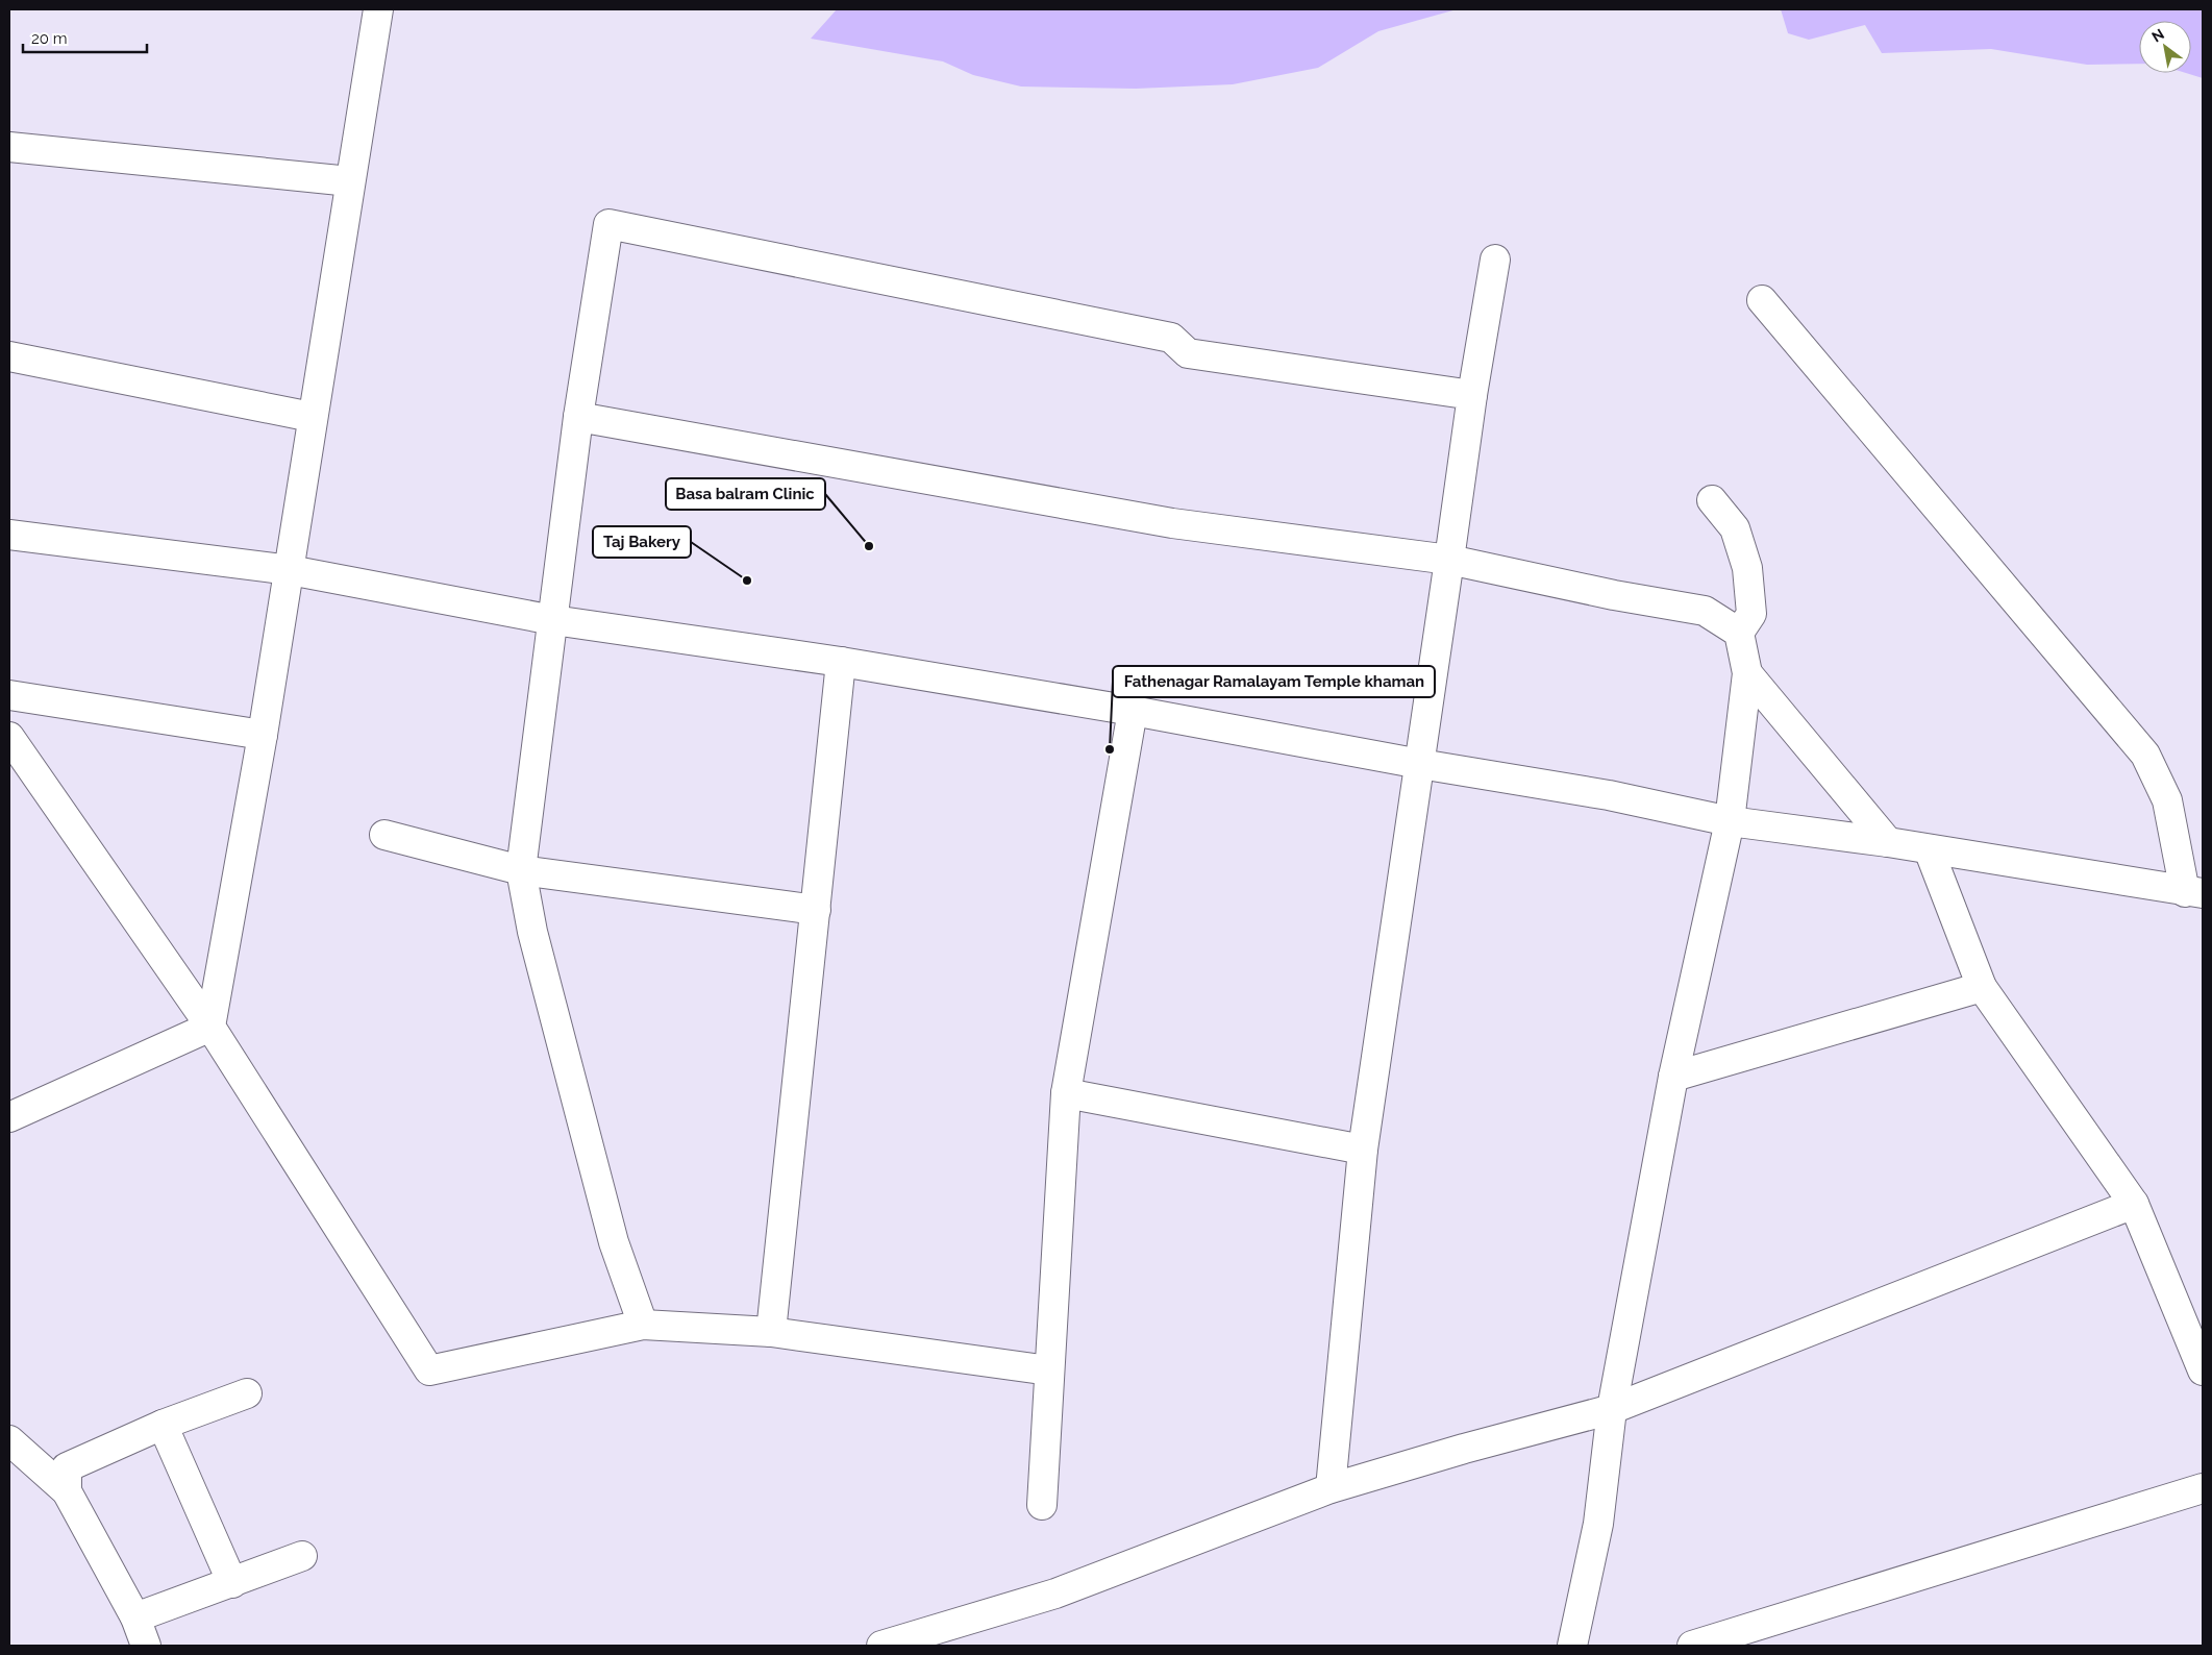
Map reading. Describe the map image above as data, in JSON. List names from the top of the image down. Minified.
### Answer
{"places":["Basa balram Clinic","Taj Bakery","Fathenagar Ramalayam Temple khaman"],"scale_bar":"20 m","north":"top left"}
